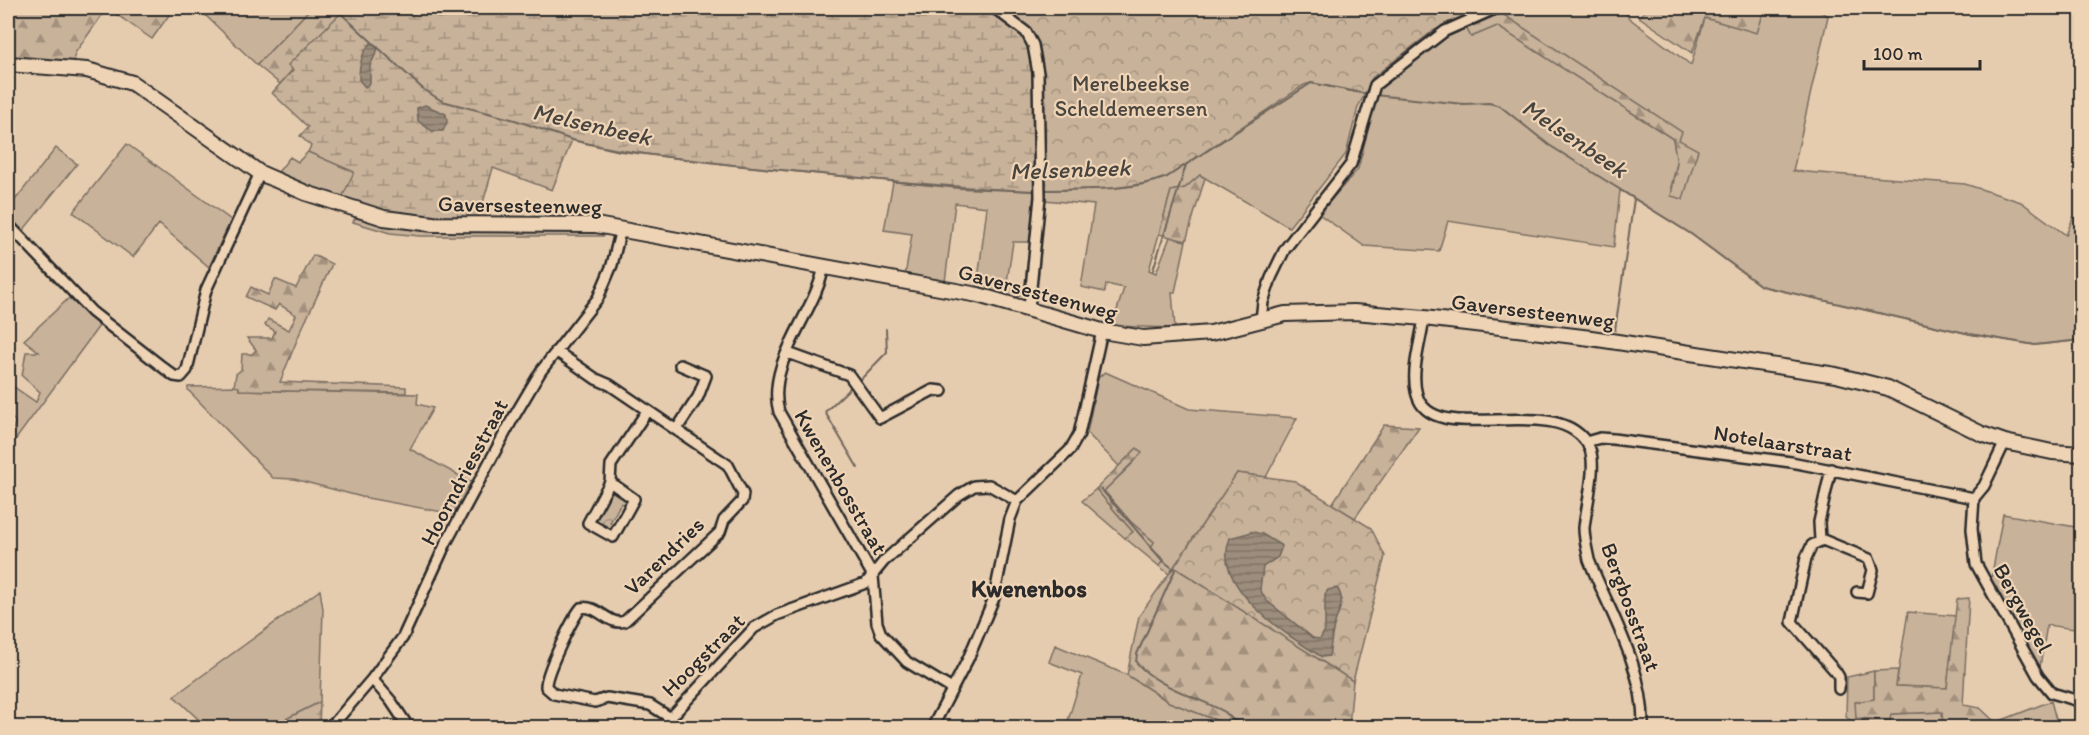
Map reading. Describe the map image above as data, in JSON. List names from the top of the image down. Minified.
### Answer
{"streets":{"street":["Gaversesteenweg","Notelaarstraat","Hoorndriesstraat","Kwenenbosstraat","Varendries","Bergbosstraat","Bergwegel","Hoogstraat"]},"crossings":[["Gaversesteenweg","Hoorndriesstraat"],["Gaversesteenweg","Kwenenbosstraat"],["Gaversesteenweg","Bergwegel"],["Notelaarstraat","Bergbosstraat"],["Notelaarstraat","Bergwegel"],["Hoorndriesstraat","Varendries"],["Kwenenbosstraat","Hoogstraat"],["Varendries","Hoogstraat"]],"districts":["Kwenenbos"],"water":["Melsenbeek"],"parks":["Merelbeekse Scheldemeersen"],"scale_bar":"100 m"}
